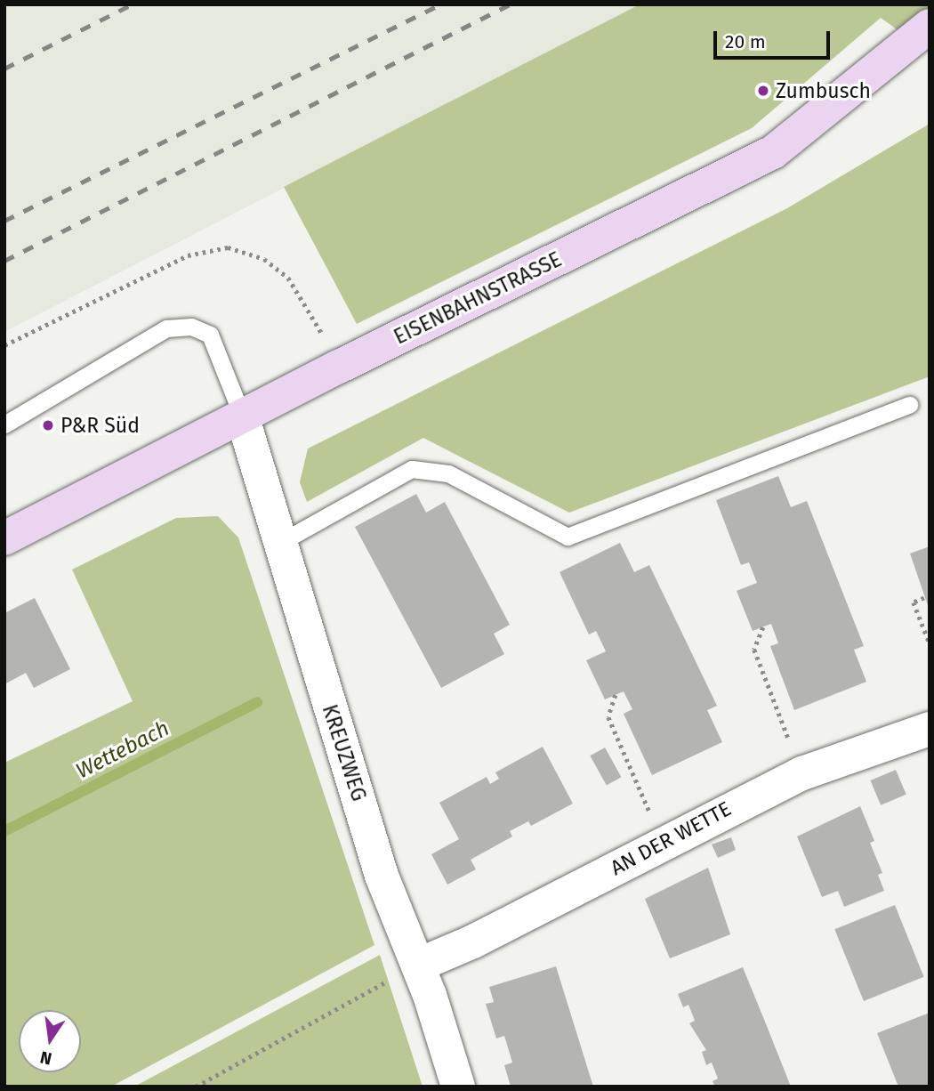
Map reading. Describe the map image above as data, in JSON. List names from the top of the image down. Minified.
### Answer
{"streets":{"street":["EISENBAHNSTRASSE","KREUZWEG","AN DER WETTE"]},"crossings":[["EISENBAHNSTRASSE","KREUZWEG"],["KREUZWEG","AN DER WETTE"]],"water":["Wettebach"],"places":["Zumbusch","P&R Süd"],"scale_bar":"20 m","north":"bottom"}
